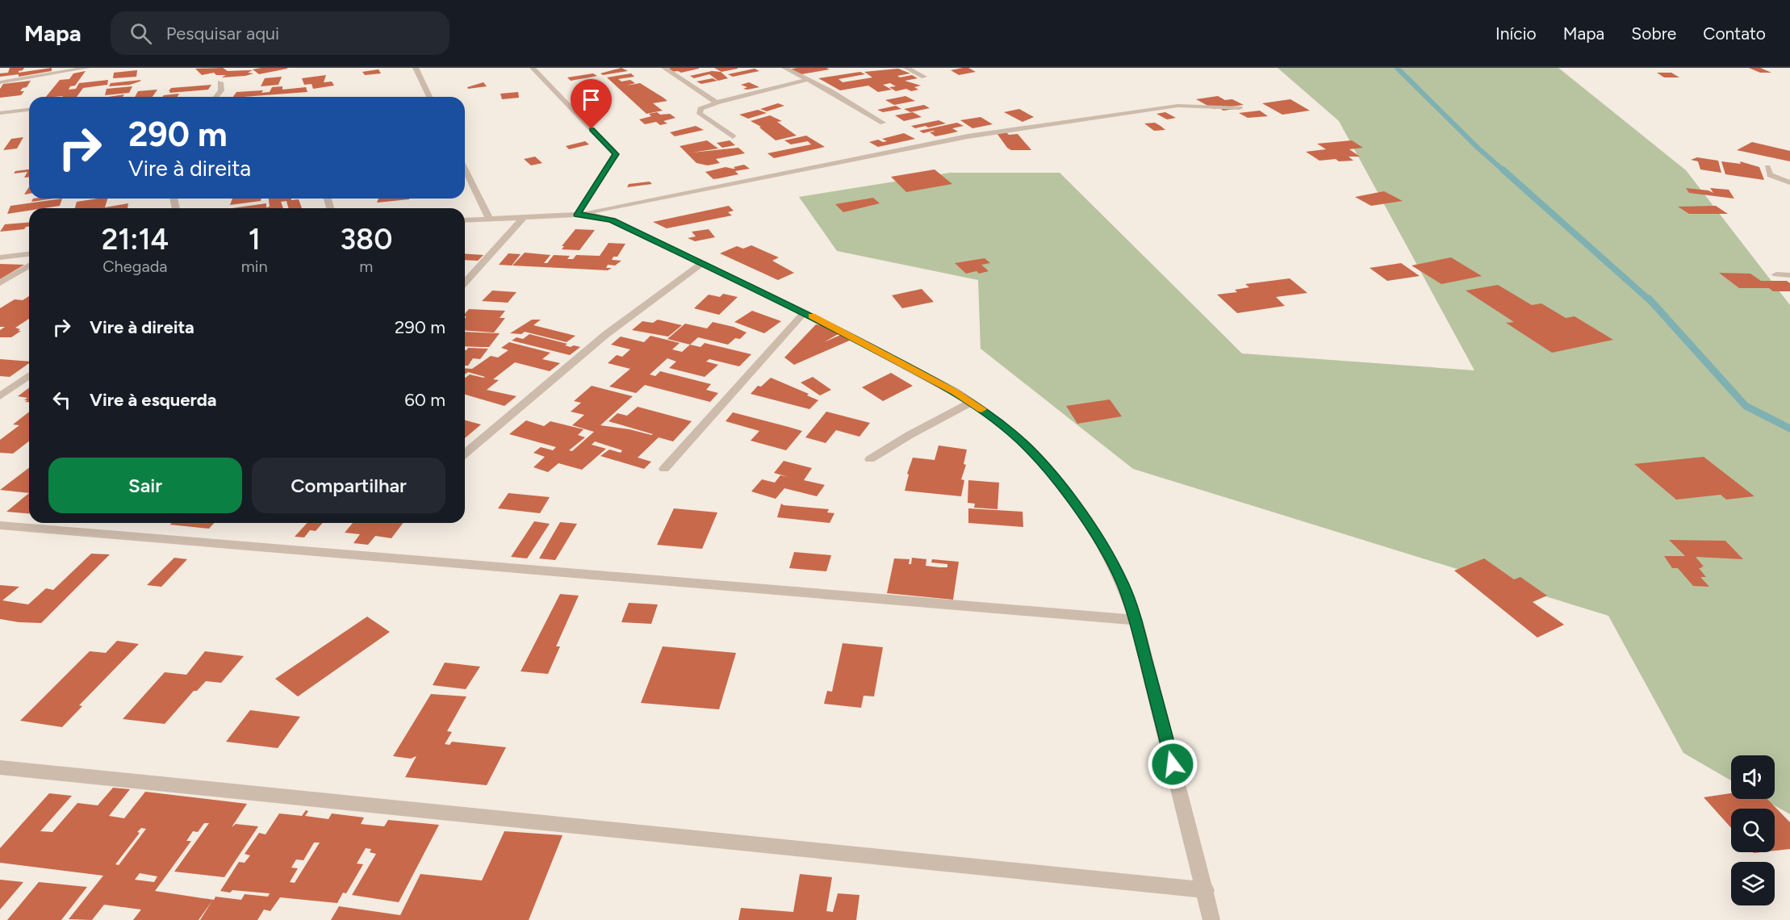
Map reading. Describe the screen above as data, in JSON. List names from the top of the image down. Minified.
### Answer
{"page":{"header":"Mapa","search":"Pesquisar aqui","nav":["Início","Mapa","Sobre","Contato"],"turn":["290 m","Vire à direita"],"eta":["21:14","Chegada","1","min","380","m"],"list":[{"name":"Vire à direita","value":"290 m"},{"name":"Vire à esquerda","value":"60 m"}],"buttons":["Sair","Compartilhar"]}}
